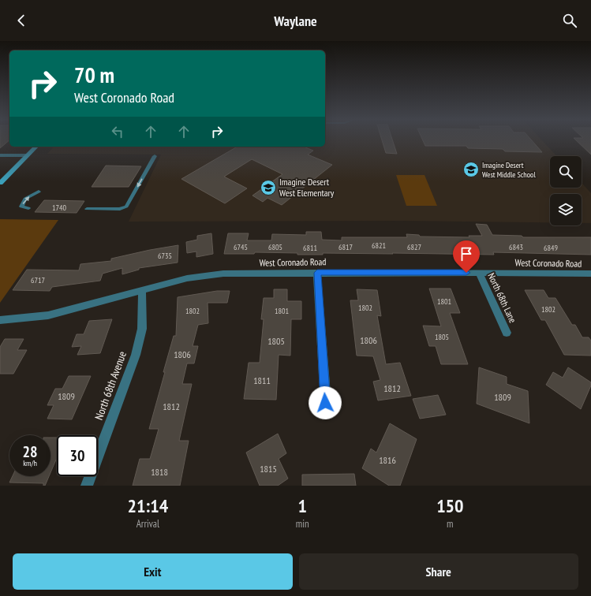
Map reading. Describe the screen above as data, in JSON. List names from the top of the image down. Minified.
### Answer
{"streets":{"street":["West Coronado Road","North 68th Lane","North 68th Avenue"]},"crossings":[["West Coronado Road","North 68th Lane"],["West Coronado Road","North 68th Avenue"]],"places":{"school or university":["Imagine Desert West Middle School","Imagine Desert West Elementary"]},"house_numbers":["1740","6821","6745","6805","6817","6827","6843","6811","6849","6735","6717","1801","1802","1802","1802","1801","1805","1806","1805","1806","1811","1812","1809","1809","1812","1816","1815","1818"],"page":{"header":"Waylane","turn":["70 m","West Coronado Road"],"speed":"28 km/h","limit":"30","eta":["21:14","Arrival","1","min","150","m"],"buttons":["Exit","Share"]}}
